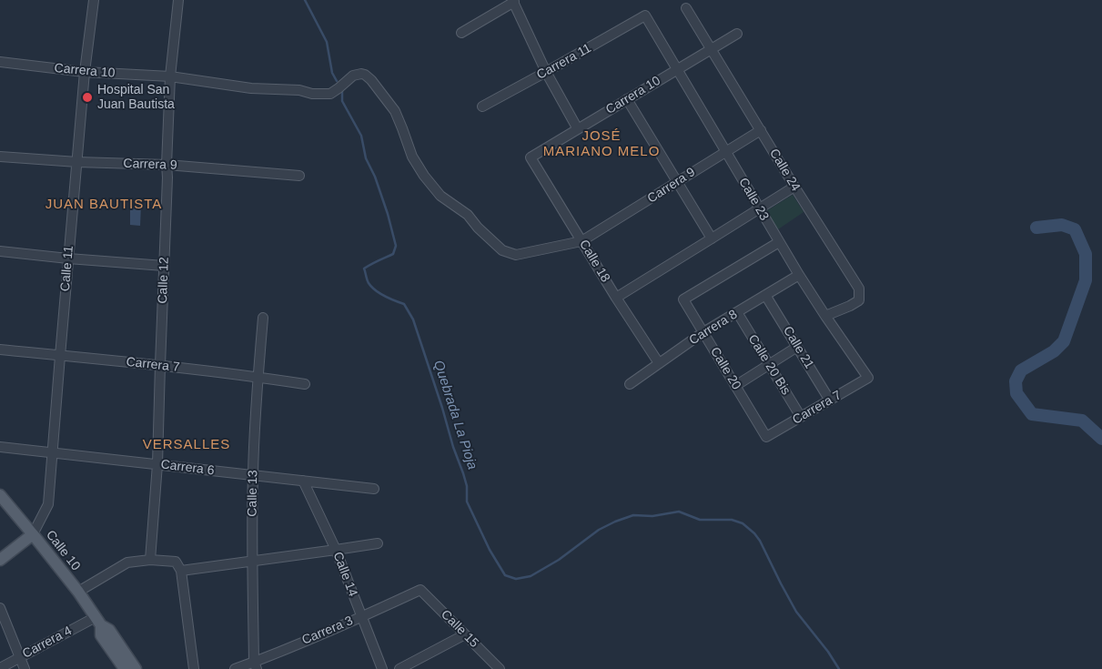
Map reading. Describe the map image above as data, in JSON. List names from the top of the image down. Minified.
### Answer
{"streets":{"main road":["Calle 10"],"street":["Carrera 11","Carrera 10","Carrera 9","Calle 24","Calle 23","Calle 18","Calle 11","Calle 12","Carrera 8","Calle 21","Carrera 7","Calle 20 Bis","Calle 20","Carrera 6","Calle 13","Calle 14","Calle 15","Carrera 3","Carrera 4"]},"crossings":[["Carrera 11","Calle 23"],["Carrera 10","Carrera 9"],["Carrera 10","Calle 24"],["Carrera 10","Calle 23"],["Carrera 10","Calle 18"],["Carrera 10","Calle 11"],["Carrera 10","Calle 12"],["Carrera 9","Calle 24"],["Carrera 9","Calle 23"],["Carrera 9","Calle 18"],["Carrera 9","Calle 11"],["Carrera 9","Calle 12"],["Calle 24","Calle 23"],["Calle 23","Carrera 8"],["Calle 23","Carrera 7"],["Calle 23","Calle 20"],["Calle 18","Carrera 8"],["Calle 11","Carrera 7"],["Calle 11","Carrera 6"],["Calle 11","Calle 10"],["Calle 12","Carrera 7"],["Calle 12","Carrera 6"],["Carrera 8","Calle 21"],["Carrera 8","Calle 20 Bis"],["Carrera 8","Calle 20"],["Calle 21","Carrera 7"],["Carrera 7","Calle 20 Bis"],["Carrera 7","Calle 20"],["Carrera 7","Calle 13"],["Carrera 6","Calle 13"],["Carrera 6","Calle 14"],["Calle 13","Carrera 3"],["Calle 10","Carrera 4"],["Calle 14","Carrera 3"],["Calle 15","Carrera 3"]],"districts":["JOSÉ MARIANO MELO","JUAN BAUTISTA","VERSALLES"],"water":["Quebrada La Pioja"],"places":["Hospital San Juan Bautista"]}
